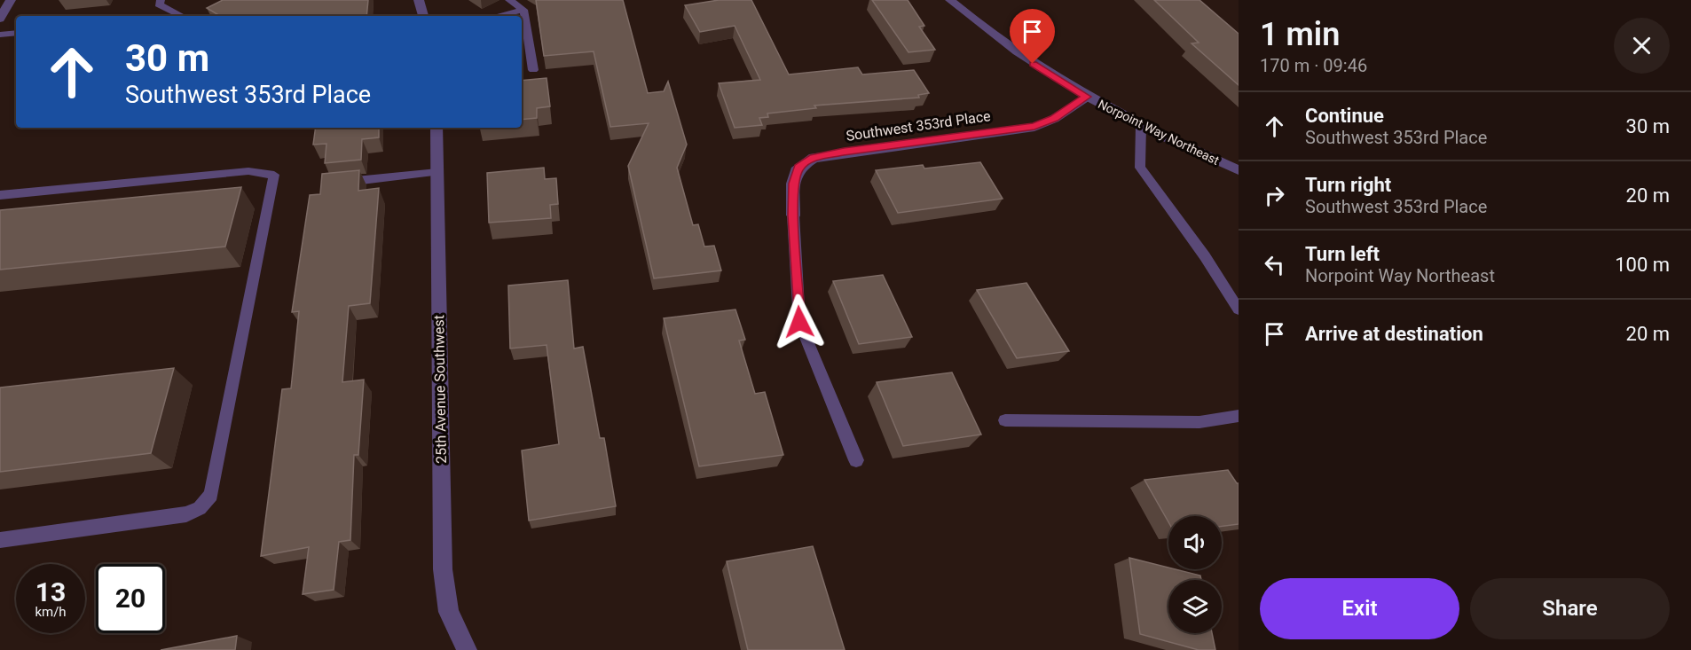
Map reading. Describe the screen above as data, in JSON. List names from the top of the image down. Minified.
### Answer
{"streets":{"street":["Southwest 353rd Place","Norpoint Way Northeast","25th Avenue Southwest"]},"crossings":[["Southwest 353rd Place","Norpoint Way Northeast"]],"page":{"heading":["1 min","170 m · 09:46"],"turn":["30 m","Southwest 353rd Place"],"list":[{"name":"Continue","note":"Southwest 353rd Place","value":"30 m"},{"name":"Turn right","note":"Southwest 353rd Place","value":"20 m"},{"name":"Turn left","note":"Norpoint Way Northeast","value":"100 m"},{"name":"Arrive at destination","value":"20 m"}],"speed":"13 km/h","limit":"20","buttons":["Exit","Share"]}}
